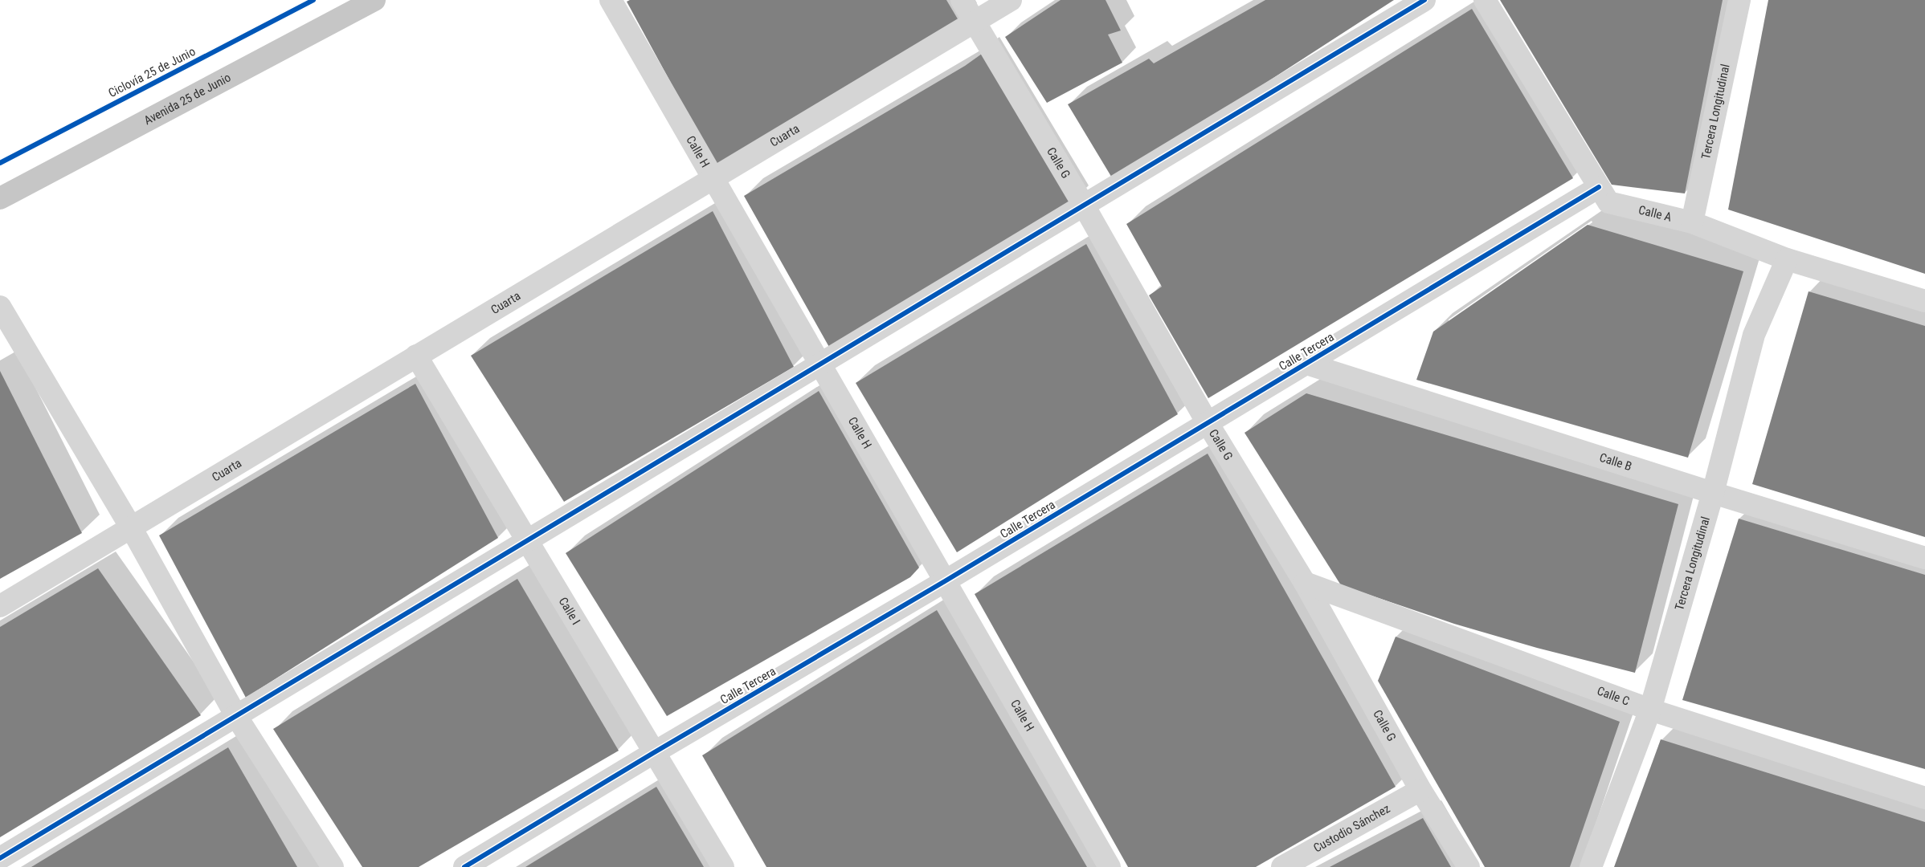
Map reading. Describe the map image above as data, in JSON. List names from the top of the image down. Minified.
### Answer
{"streets":{"highway":["Avenida 25 de Junio"],"street":["Tercera Longitudinal","Cuarta","Calle H","Calle G","Calle A","Calle Tercera","Calle B","Calle I","Calle C","Custodio Sánchez"],"cycle path":["Ciclovía 25 de Junio"]},"crossings":[["Tercera Longitudinal","Calle A"],["Tercera Longitudinal","Calle B"],["Tercera Longitudinal","Calle C"],["Cuarta","Calle H"],["Cuarta","Calle G"],["Cuarta","Calle I"],["Calle H","Calle Tercera"],["Calle G","Calle Tercera"],["Calle G","Calle C"],["Calle G","Custodio Sánchez"],["Calle A","Calle Tercera"],["Calle Tercera","Calle B"],["Calle Tercera","Calle I"]]}
